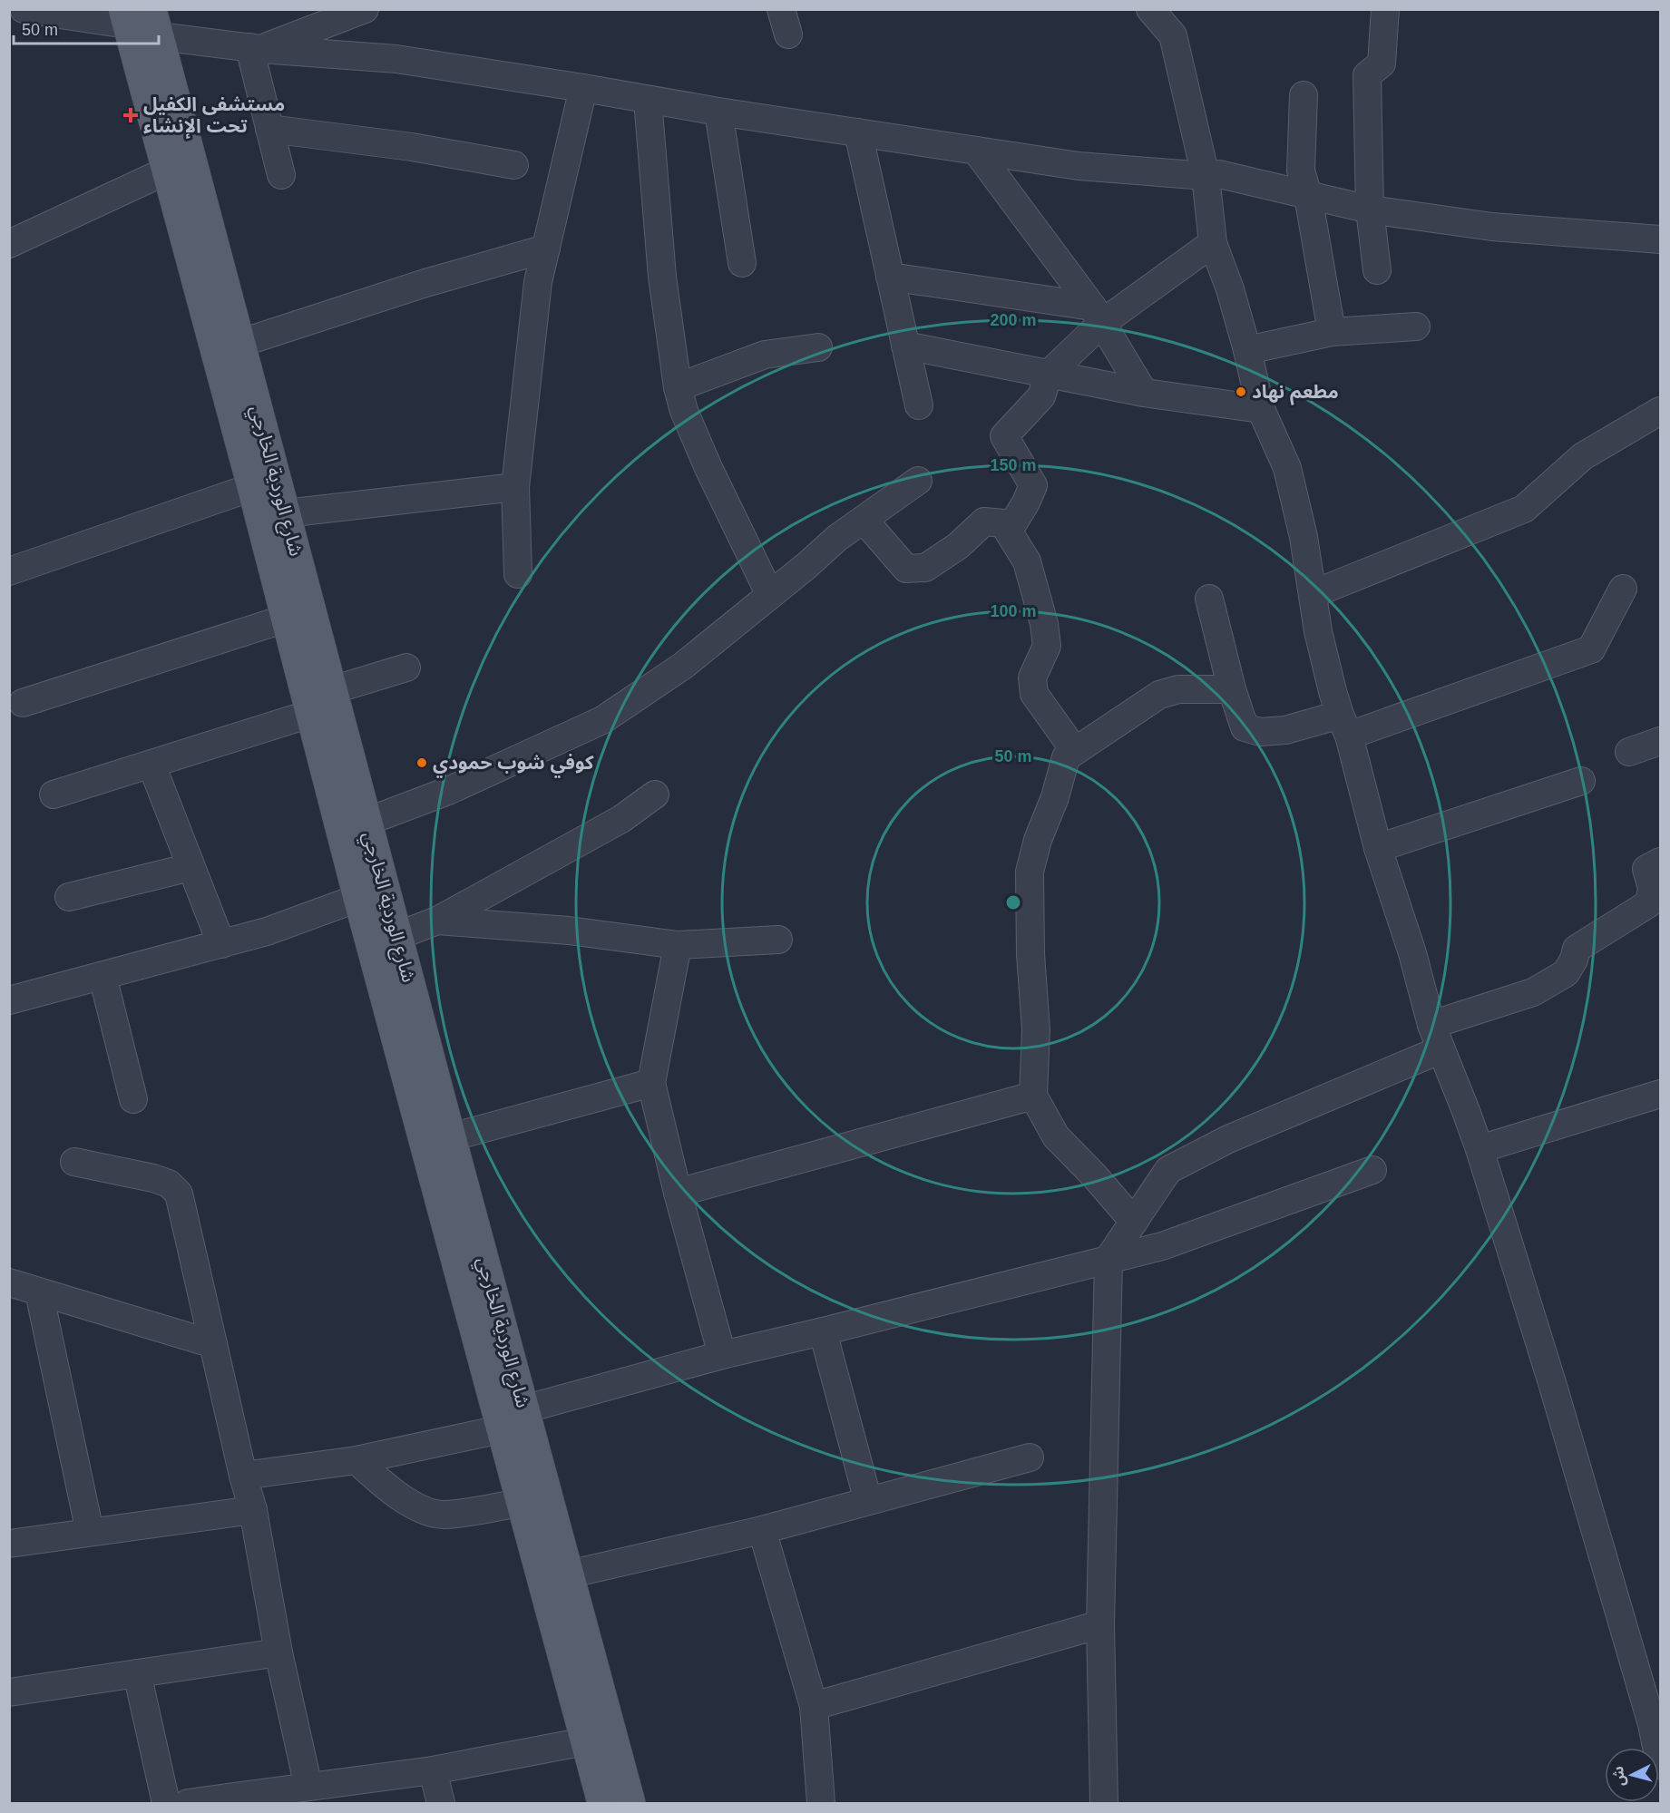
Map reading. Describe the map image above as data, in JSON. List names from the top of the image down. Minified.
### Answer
{"streets":{"main road":["شارع الوردية الخارجي"]},"places":{"health":["مستشفى الكفيل تحت الإنشاء"],"other":["مطعم نهاد","كوفي شوب حمودي"]},"scale_bar":"50 m","north":"left","rings":["200 m","150 m","100 m","50 m"]}
